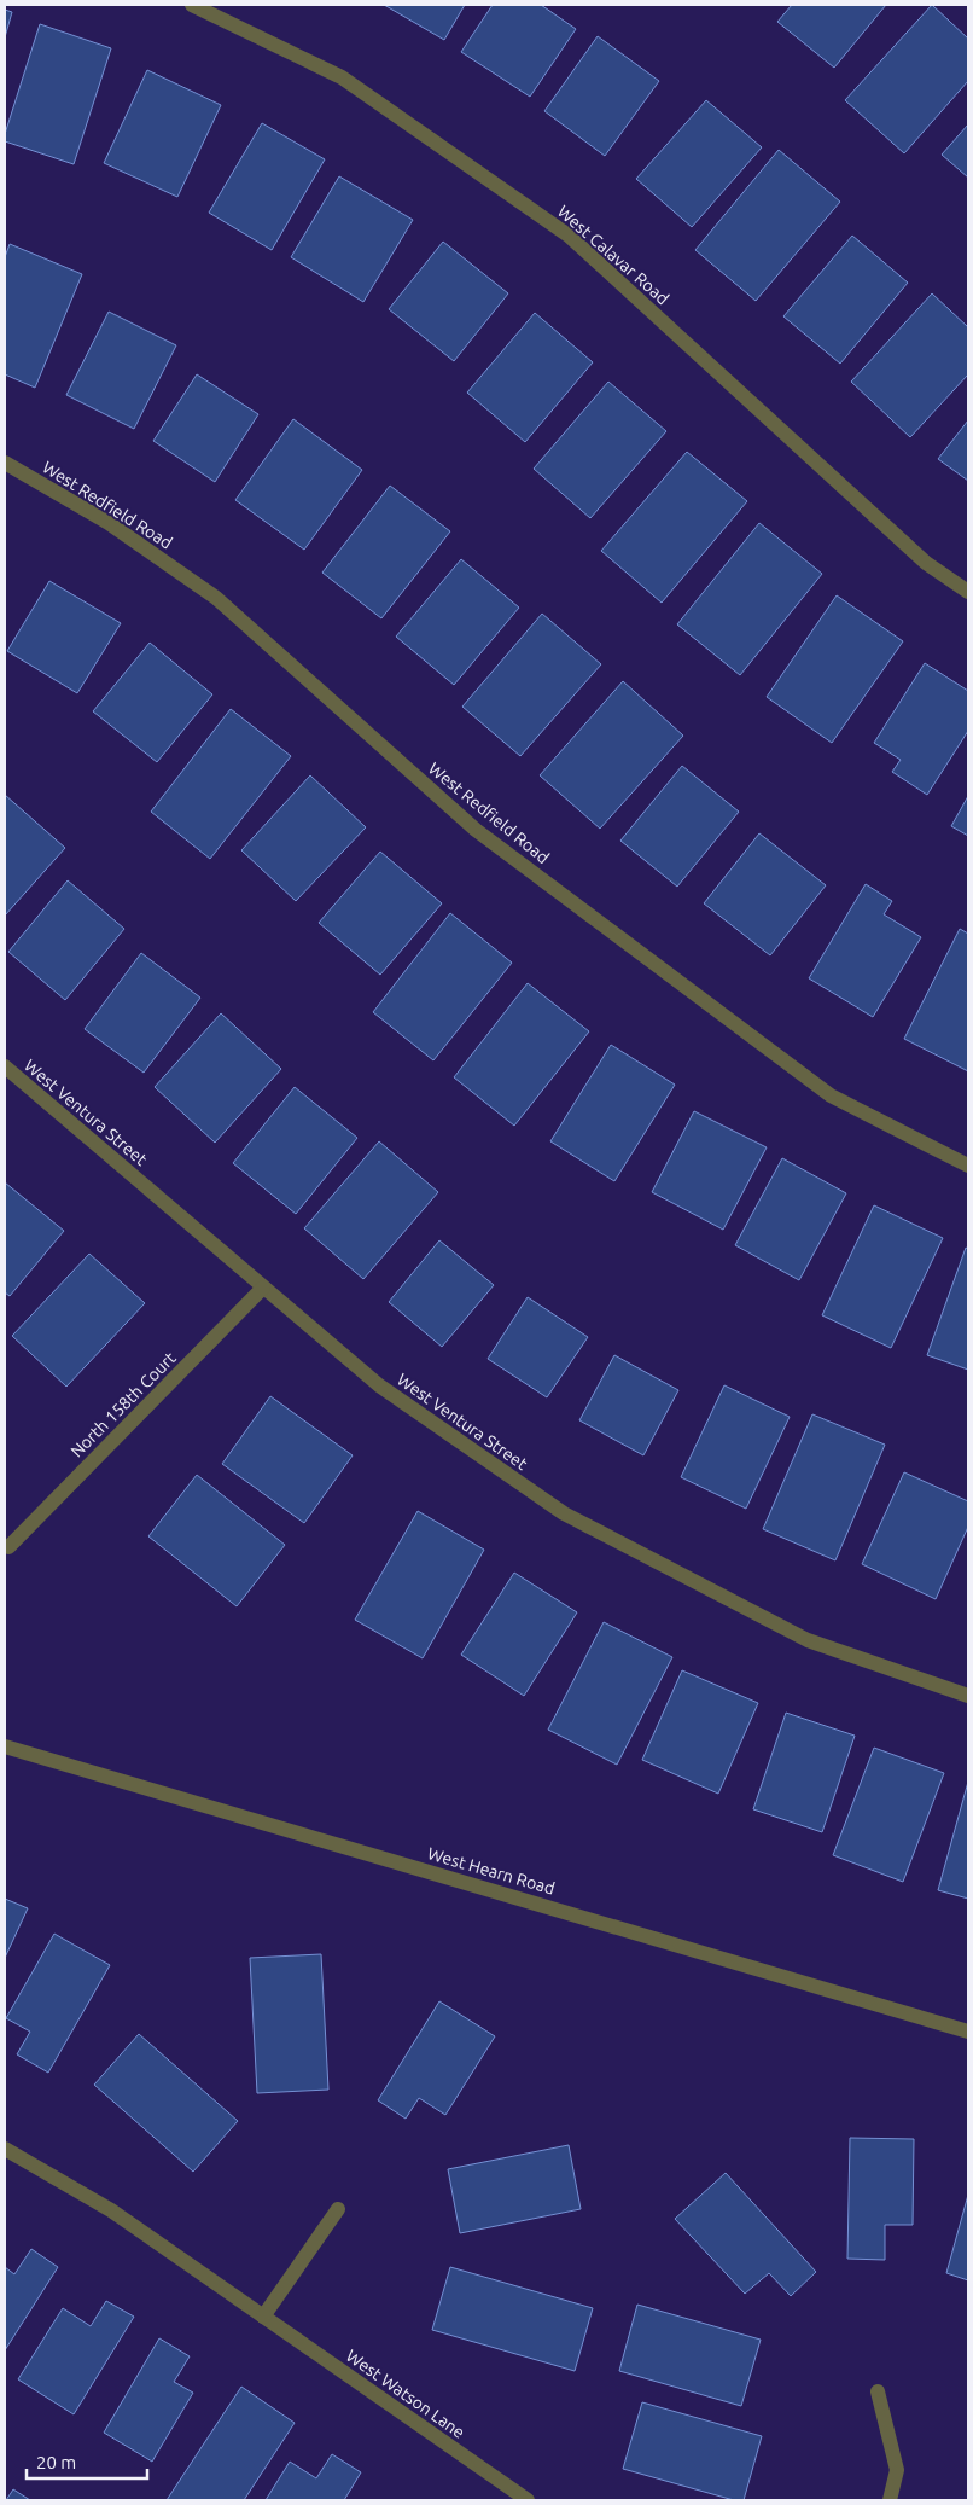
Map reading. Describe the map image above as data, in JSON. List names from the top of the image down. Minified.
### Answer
{"streets":{"street":["West Calavar Road","West Redfield Road","West Ventura Street","North 158th Court","West Hearn Road","West Watson Lane"]},"crossings":[["West Ventura Street","North 158th Court"]],"scale_bar":"20 m"}
